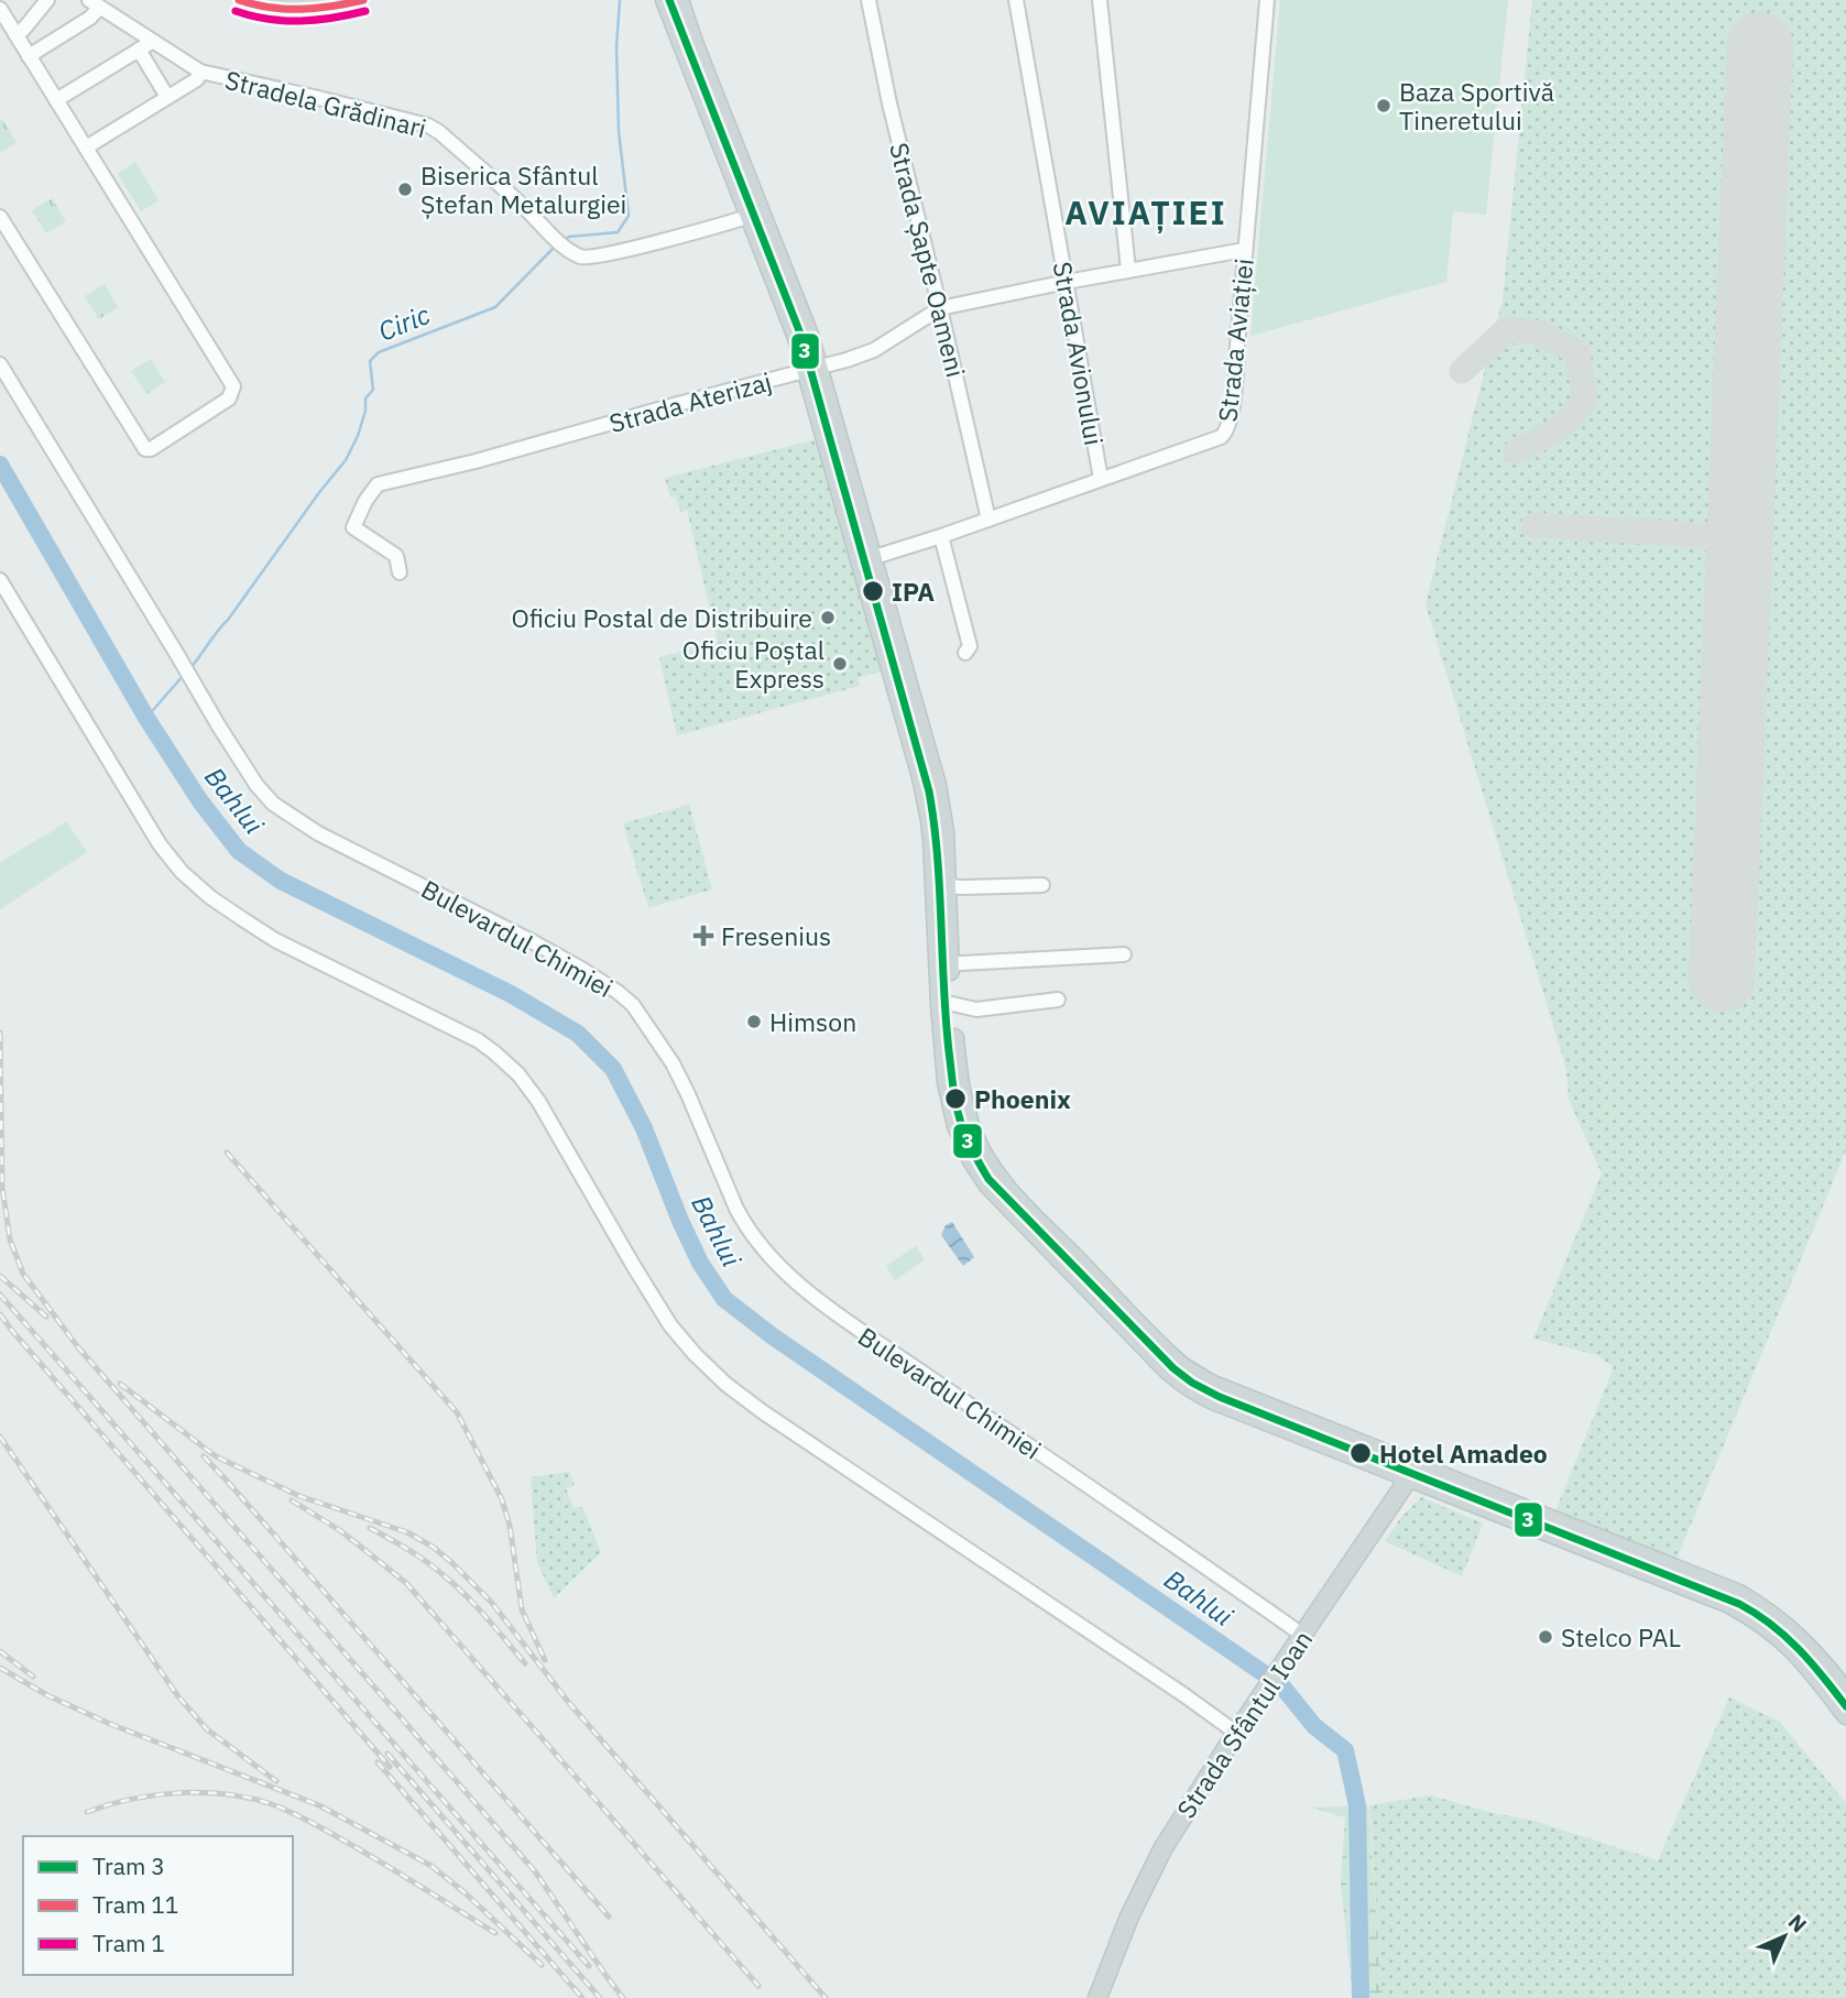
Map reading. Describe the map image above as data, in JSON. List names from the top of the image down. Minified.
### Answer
{"streets":{"main road":["Strada Sfântul Ioan"],"street":["Stradela Grădinari","Strada Șapte Oameni","Strada Aviației","Strada Avionului","Strada Aterizaj","Bulevardul Chimiei"]},"crossings":[["Strada Șapte Oameni","Strada Aviației"],["Strada Șapte Oameni","Strada Aterizaj"],["Strada Aviației","Strada Avionului"],["Strada Aviației","Strada Aterizaj"],["Strada Avionului","Strada Aterizaj"],["Bulevardul Chimiei","Strada Sfântul Ioan"]],"districts":["AVIAȚIEI"],"water":["Ciric","Bahlui"],"places":{"other":["Baza Sportivă Tineretului","Biserica Sfântul Ștefan Metalurgiei","IPA","Oficiu Postal de Distribuire","Oficiu Poștal Express","Himson","Phoenix","Hotel Amadeo","Stelco PAL"],"health":["Fresenius"]},"lines":["tram line 3","tram line 11","tram line 1"],"legend":["Tram 3","Tram 11","Tram 1"],"north":"top right"}
